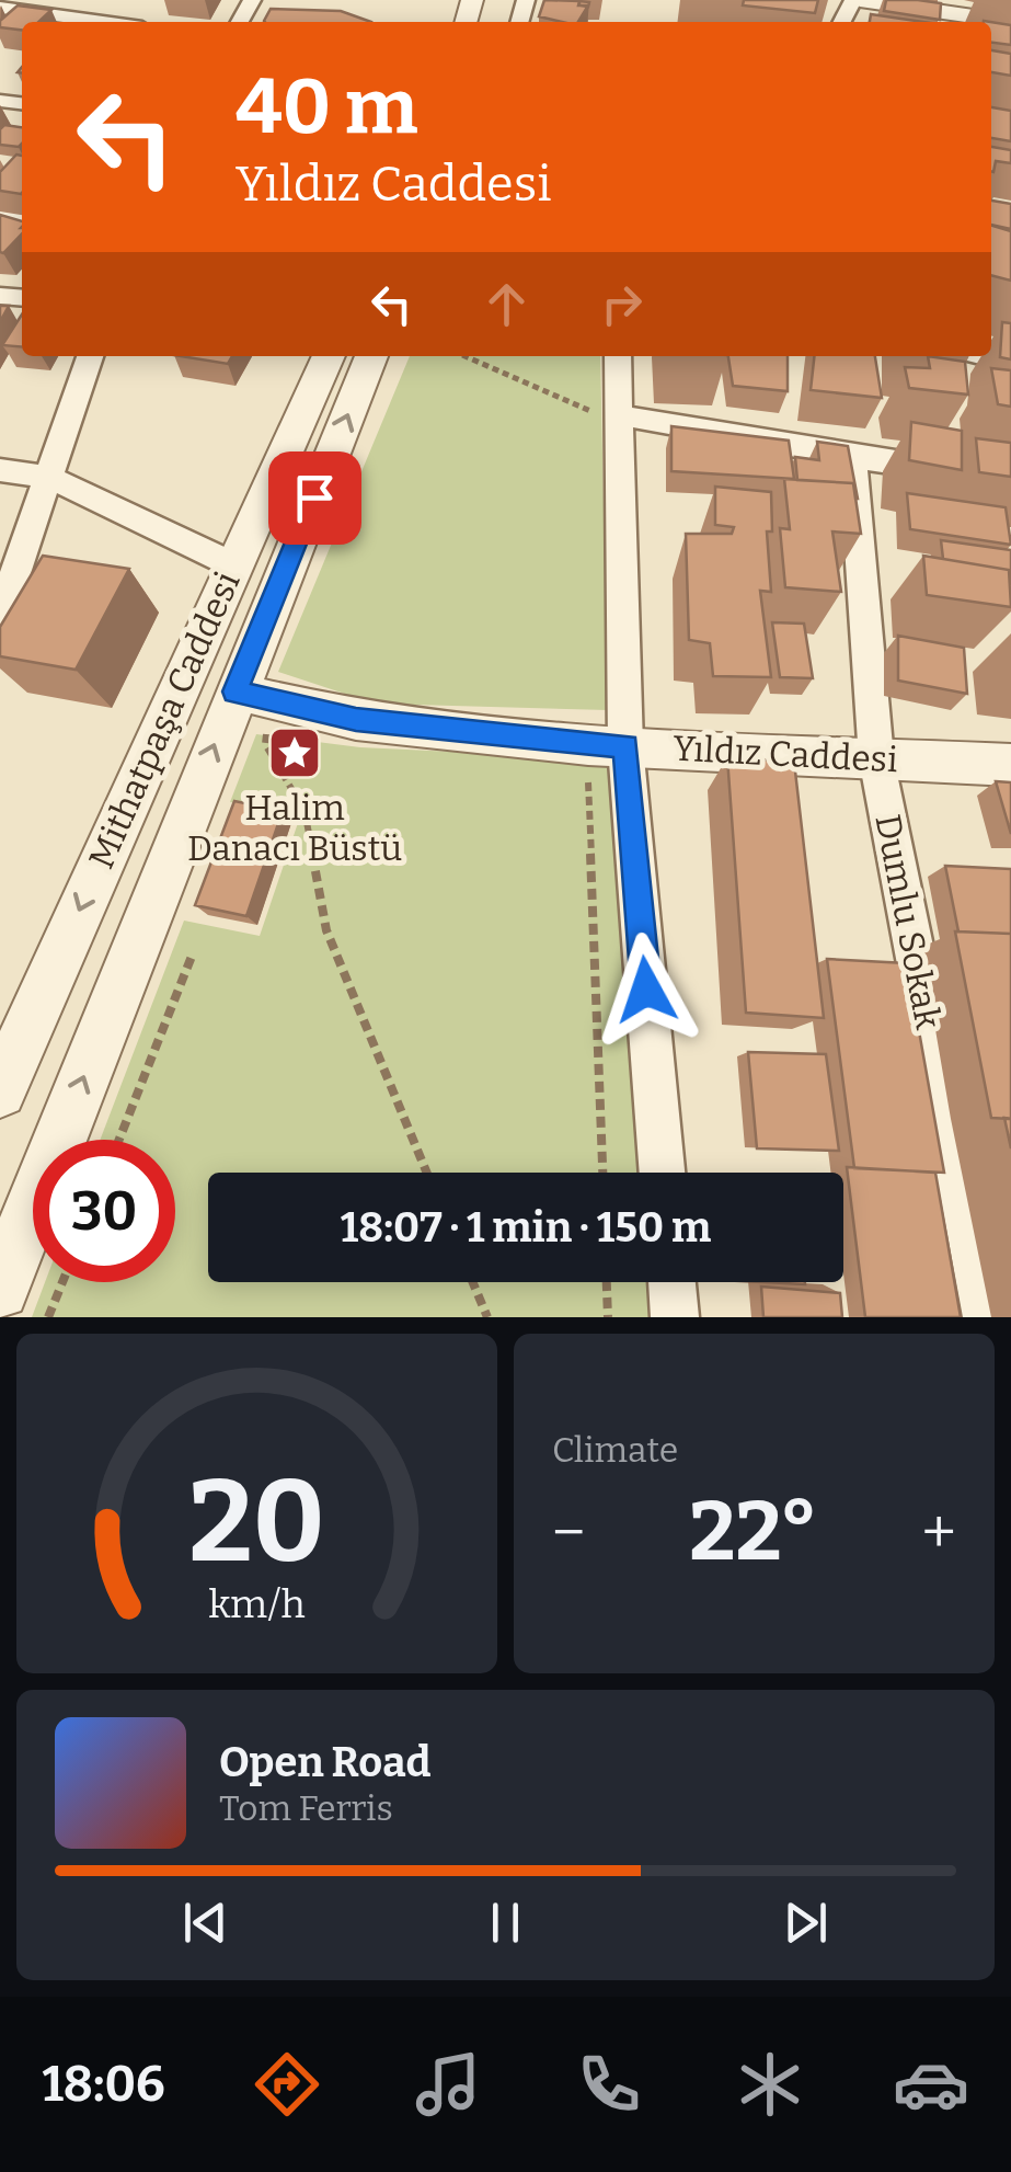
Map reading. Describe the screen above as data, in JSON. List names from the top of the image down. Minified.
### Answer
{"streets":{"street":["Mithatpaşa Caddesi","Yıldız Caddesi","Dumlu Sokak"]},"crossings":[["Mithatpaşa Caddesi","Yıldız Caddesi"],["Yıldız Caddesi","Dumlu Sokak"]],"places":{"place":["Halim Danacı Büstü"]},"page":{"turn":["40 m","Yıldız Caddesi"],"limit":"30","trip":"18:07 · 1 min · 150 m","tile":"Climate","heat":["−","22°","+"],"song":["Open Road","Tom Ferris"],"tabs":"18:06","gauge":["20","km/h"]}}
